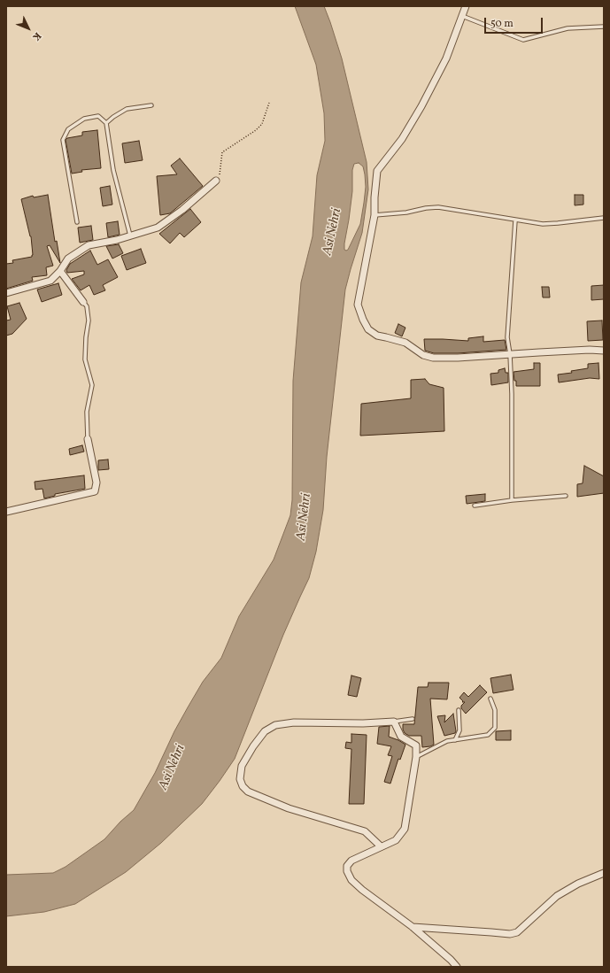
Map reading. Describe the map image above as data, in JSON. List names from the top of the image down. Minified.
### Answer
{"water":["Asi Nehri"],"scale_bar":"50 m","north":"bottom right"}
